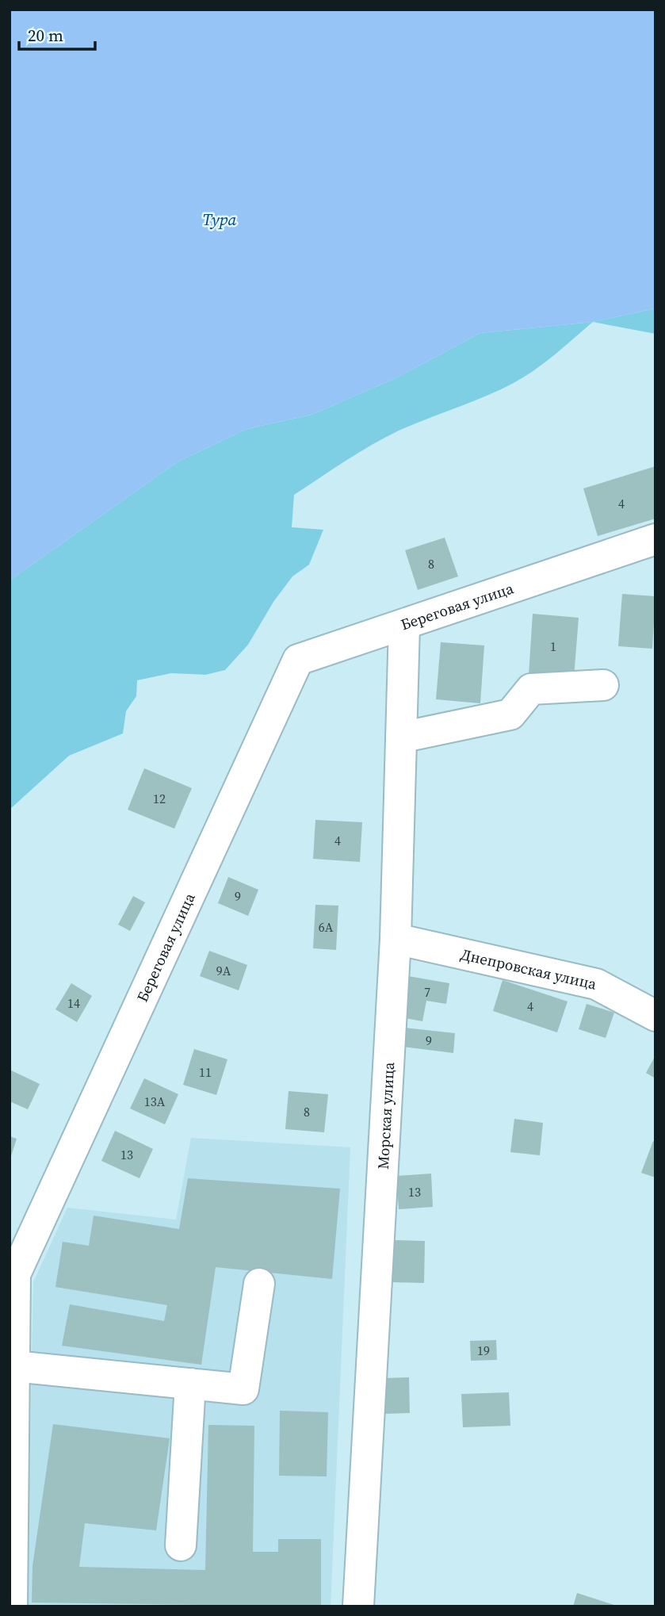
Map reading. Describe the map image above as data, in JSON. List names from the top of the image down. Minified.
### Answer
{"streets":{"street":["Береговая улица","Днепровская улица","Морская улица"]},"crossings":[["Береговая улица","Морская улица"],["Днепровская улица","Морская улица"]],"water":["Тура"],"house_numbers":["4","8","1","12","4","9","6А","9А","7","14","4","9","11","13А","8","13","13","19"],"scale_bar":"20 m"}
